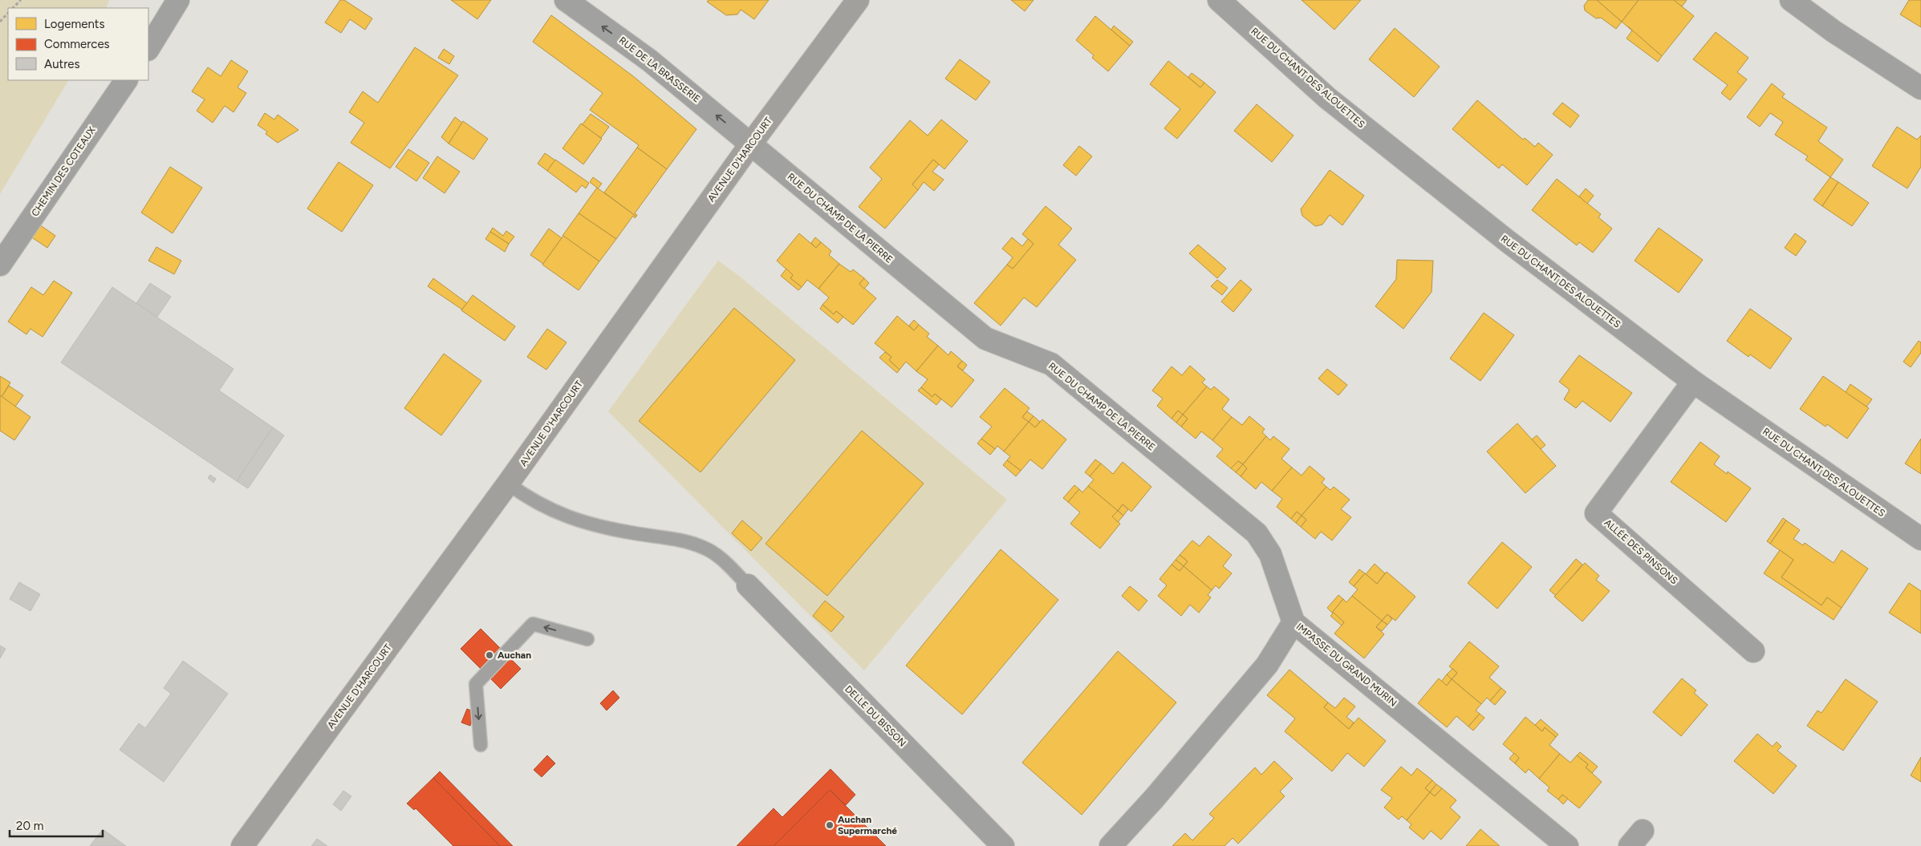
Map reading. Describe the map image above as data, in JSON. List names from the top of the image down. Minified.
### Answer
{"streets":{"main road":["AVENUE D'HARCOURT"],"street":["RUE DE LA BRASSERIE","RUE DU CHANT DES ALOUETTES","CHEMIN DES COTEAUX","RUE DU CHAMP DE LA PIERRE","ALLÉE DES PINSONS","IMPASSE DU GRAND MURIN","DELLE DU BISSON"]},"crossings":[["RUE DE LA BRASSERIE","AVENUE D'HARCOURT"],["RUE DE LA BRASSERIE","RUE DU CHAMP DE LA PIERRE"],["RUE DU CHANT DES ALOUETTES","ALLÉE DES PINSONS"],["AVENUE D'HARCOURT","RUE DU CHAMP DE LA PIERRE"],["RUE DU CHAMP DE LA PIERRE","IMPASSE DU GRAND MURIN"]],"one_way":["RUE DE LA BRASSERIE"],"places":["Auchan","Auchan Supermarché"],"legend":["Logements","Commerces","Autres"],"scale_bar":"20 m"}
